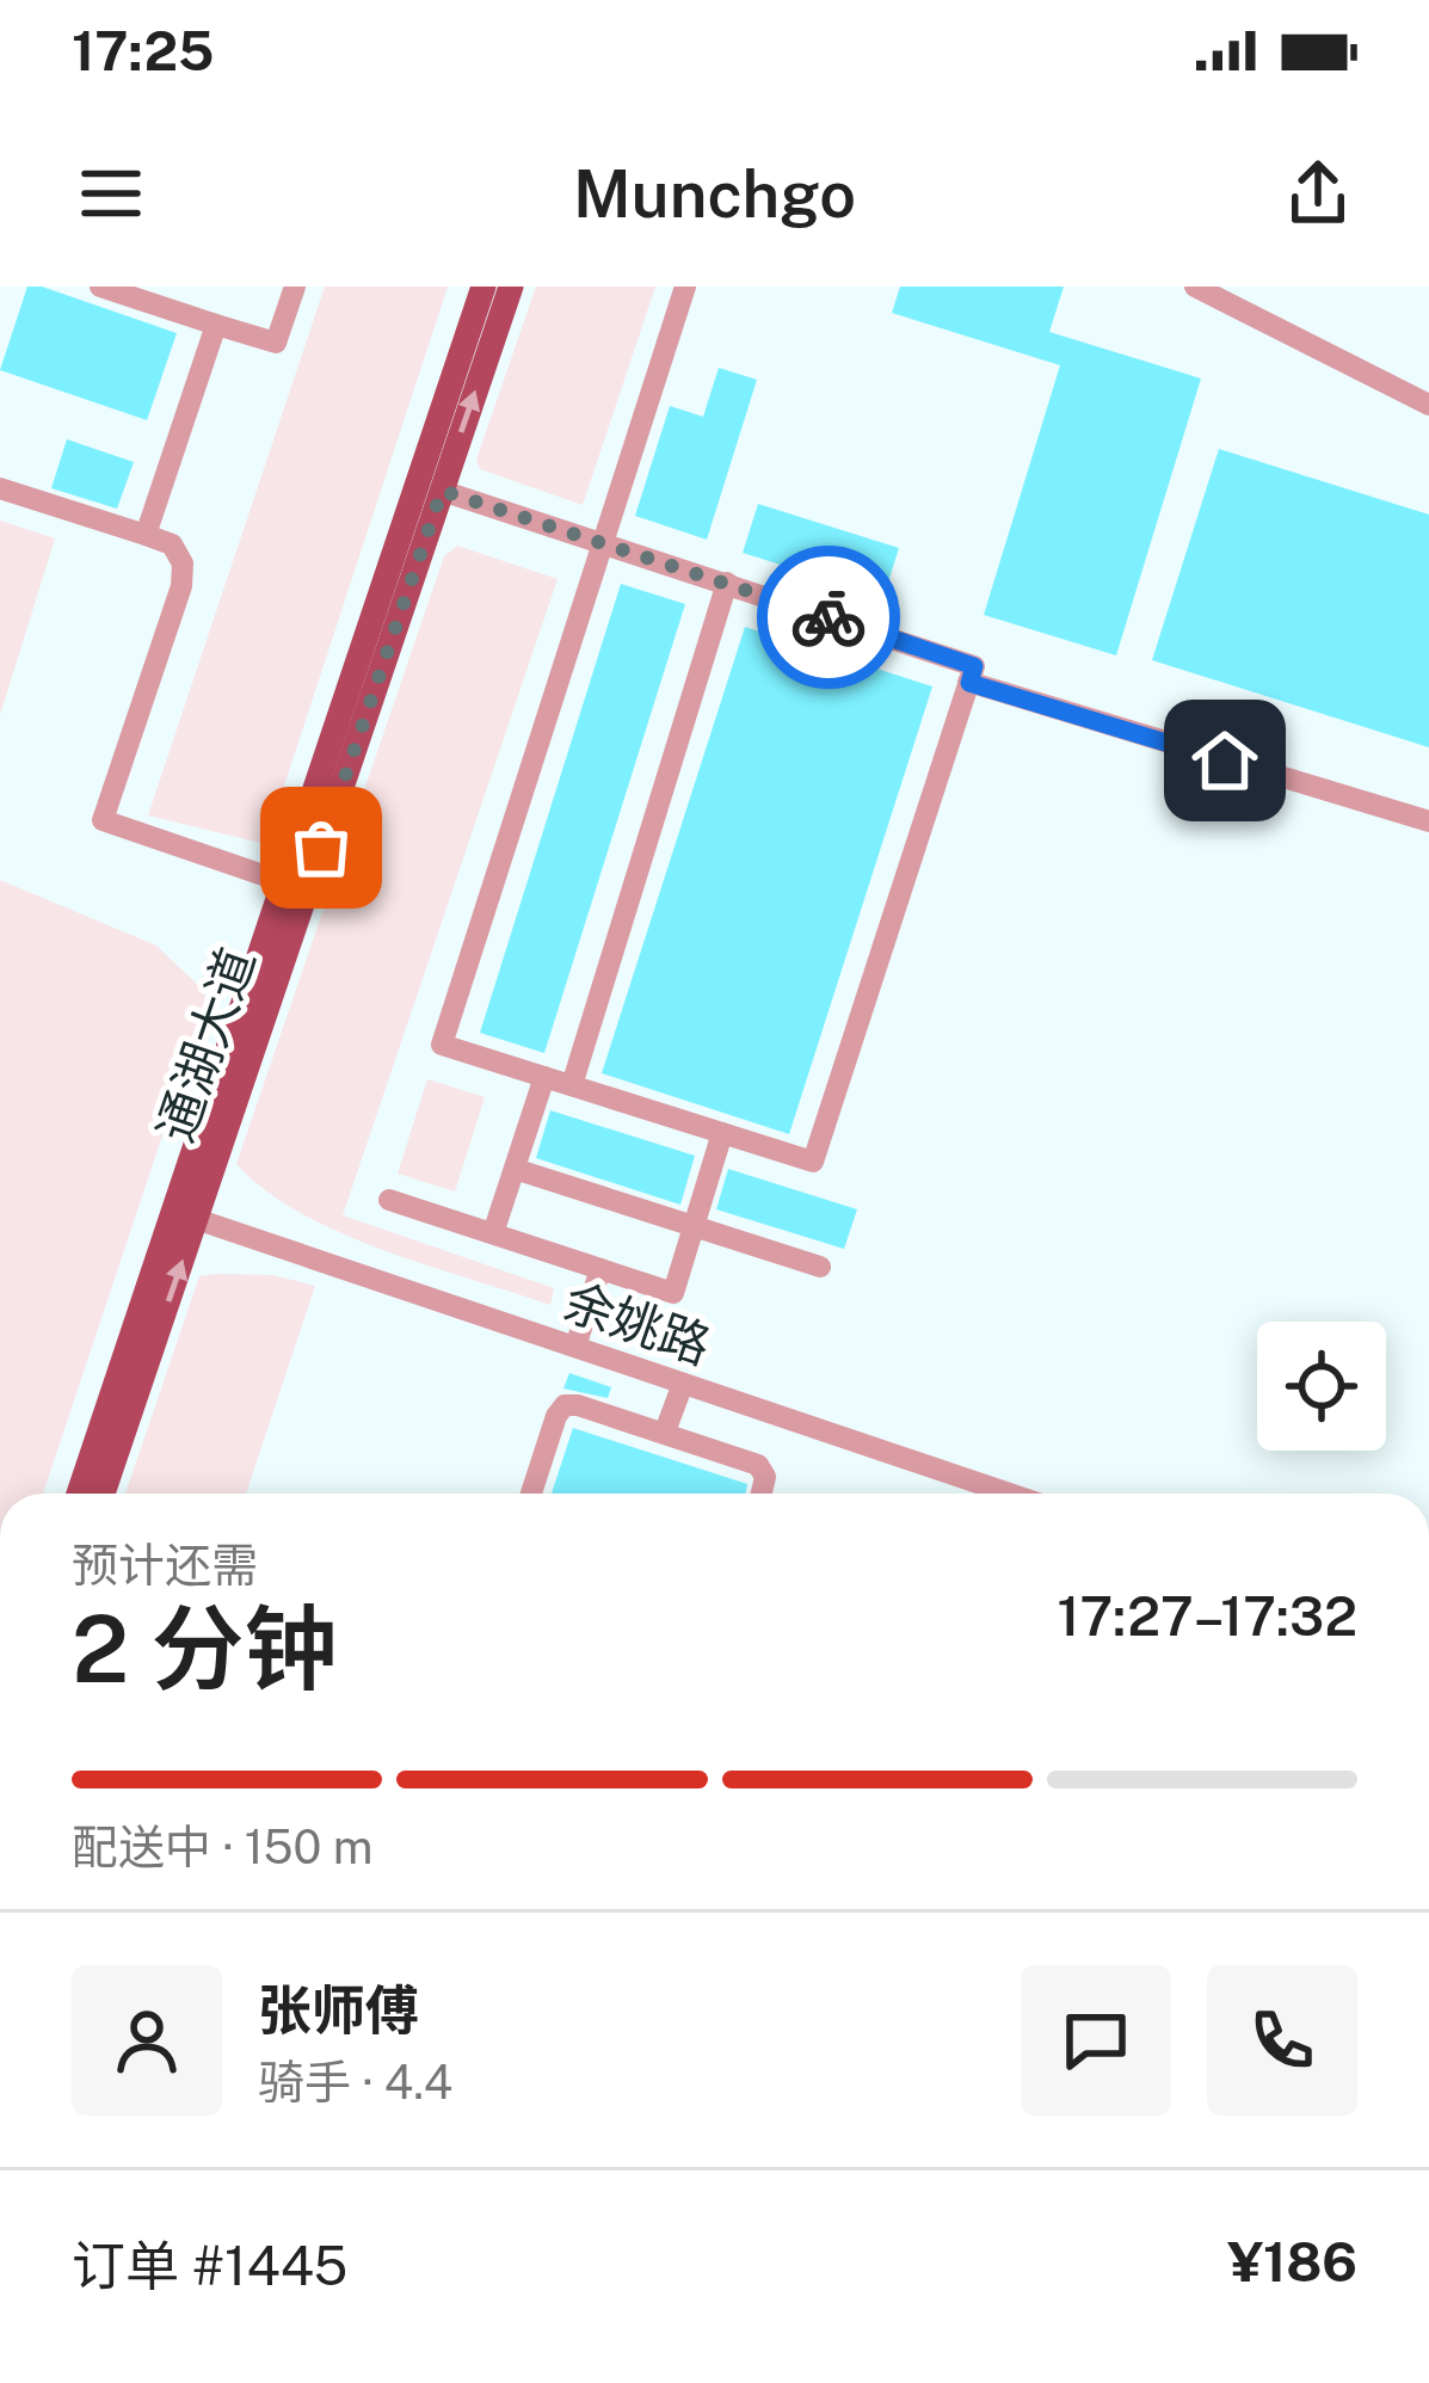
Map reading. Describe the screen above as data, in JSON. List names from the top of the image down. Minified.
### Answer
{"streets":{"main road":["通湖大道"],"street":["余姚路"]},"crossings":[["通湖大道","余姚路"]],"page":{"status":"17:25","header":"Munchgo","heading":["2 分钟","预计还需","17:27–17:32"],"panel":["张师傅","骑手 · 4.4","订单 #1445","¥186"],"bar":"配送中 · 150 m"}}
